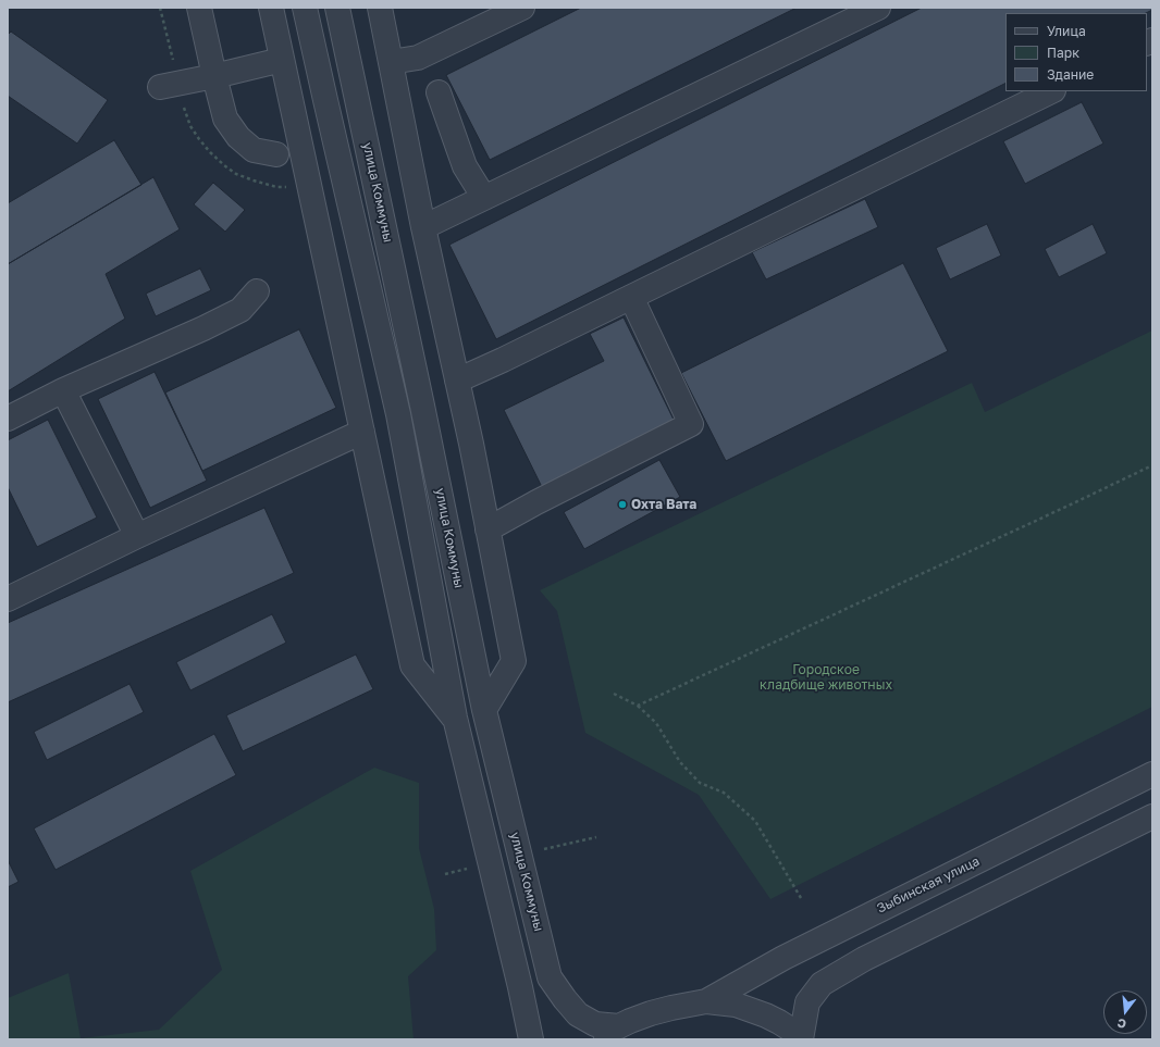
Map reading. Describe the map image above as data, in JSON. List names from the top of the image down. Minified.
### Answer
{"streets":{"street":["улица Коммуны","Зыбинская улица"]},"parks":["Городское кладбище животных"],"places":["Охта Вата"],"legend":["Улица","Парк","Здание"],"north":"bottom"}
